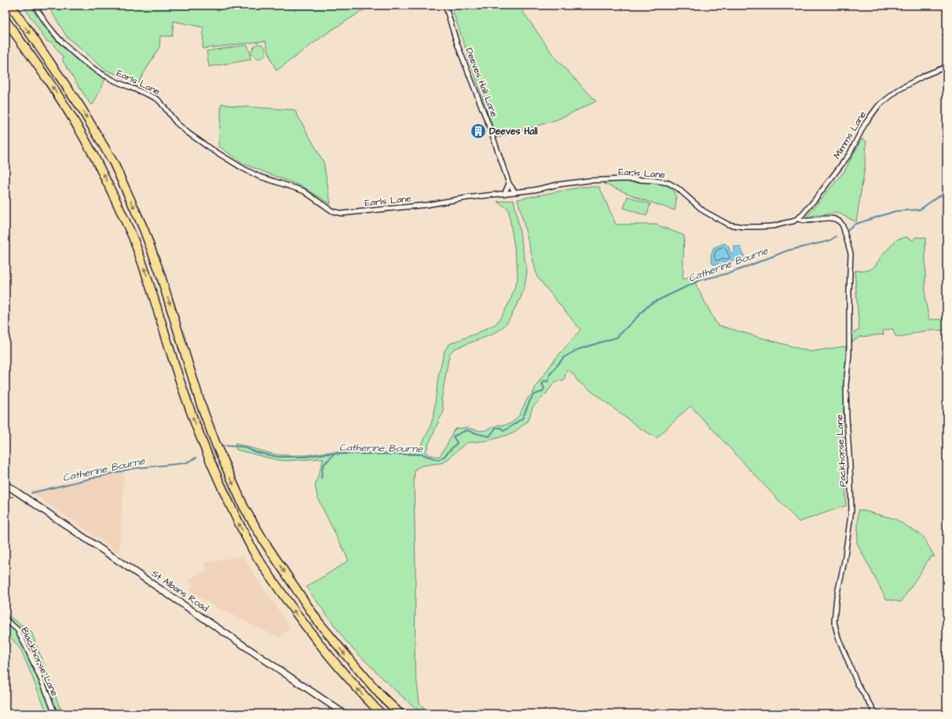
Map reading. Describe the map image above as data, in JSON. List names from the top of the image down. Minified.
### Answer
{"streets":{"main road":["St Albans Road"],"street":["Earls Lane","Deeves Hall Lane","Mimms Lane","Packhorse Lane","Blackhorse Lane"]},"crossings":[["Earls Lane","Deeves Hall Lane"],["Earls Lane","Mimms Lane"],["Earls Lane","Packhorse Lane"],["Mimms Lane","Packhorse Lane"]],"water":["Catherine Bourne"],"places":{"building":["Deeves Hall"]}}
